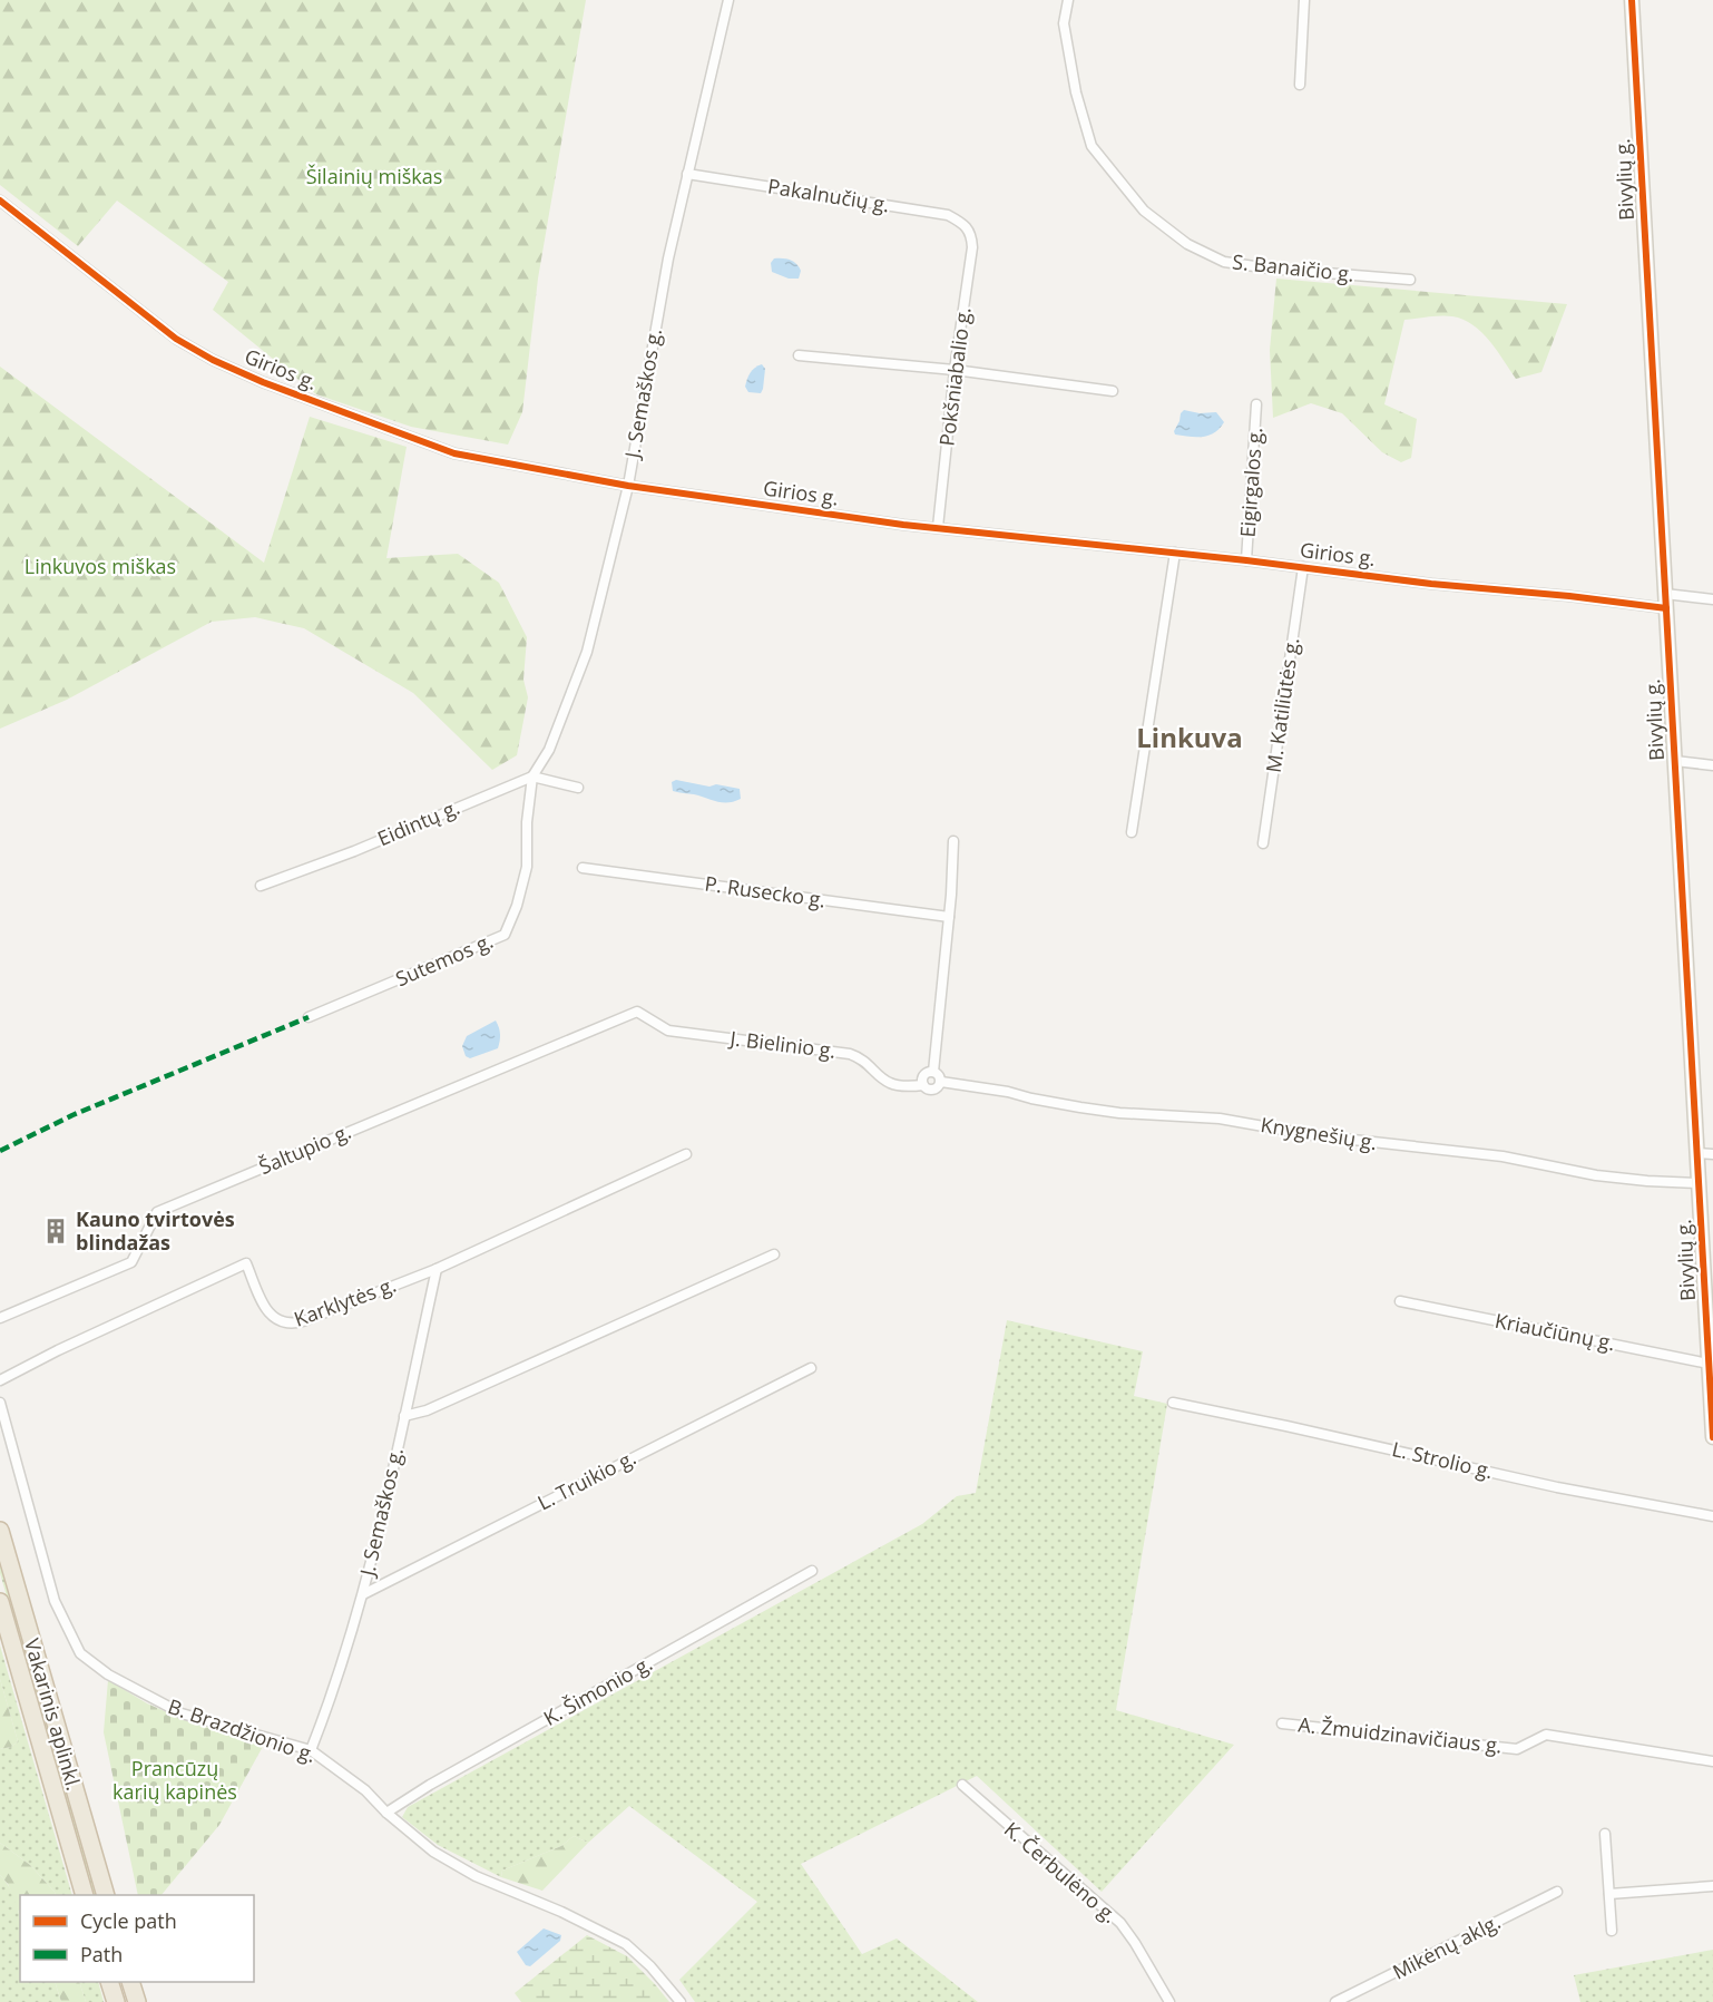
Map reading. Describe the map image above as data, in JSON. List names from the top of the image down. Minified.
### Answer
{"streets":{"highway":["Vakarinis aplinkl."],"street":["Bivylių g.","Pakalnučių g.","S. Banaičio g.","Girios g.","Pokšniabalio g.","J. Semaškos g.","Eigirgalos g.","M. Katiliūtės g.","Eidintų g.","P. Rusecko g.","Sutemos g.","J. Bielinio g.","Knygnešių g.","Šaltupio g.","Karklytės g.","Kriaučiūnų g.","L. Strolio g.","L. Truikio g.","K. Šimonio g.","B. Brazdžionio g.","A. Žmuidzinavičiaus g.","K. Čerbulėno g.","Mikėnų aklg."]},"crossings":[["Bivylių g.","Girios g."],["Bivylių g.","Knygnešių g."],["Bivylių g.","Kriaučiūnų g."],["Pakalnučių g.","Pokšniabalio g."],["Pakalnučių g.","J. Semaškos g."],["Girios g.","Pokšniabalio g."],["Girios g.","J. Semaškos g."],["Girios g.","Eigirgalos g."],["Girios g.","M. Katiliūtės g."],["J. Semaškos g.","Eidintų g."],["J. Semaškos g.","Sutemos g."],["J. Semaškos g.","Karklytės g."],["J. Semaškos g.","L. Truikio g."],["J. Semaškos g.","B. Brazdžionio g."],["Eidintų g.","Sutemos g."],["J. Bielinio g.","Knygnešių g."],["J. Bielinio g.","Šaltupio g."],["K. Šimonio g.","B. Brazdžionio g."]],"districts":["Linkuva"],"parks":["Šilainių miškas","Linkuvos miškas","Prancūzų karių kapinės"],"places":{"building":["Kauno tvirtovės blindažas"]},"legend":["Cycle path","Path"]}
